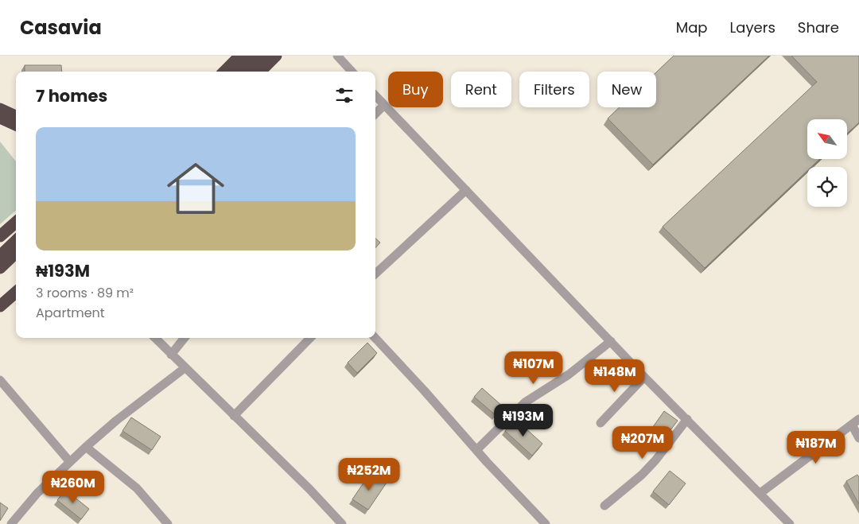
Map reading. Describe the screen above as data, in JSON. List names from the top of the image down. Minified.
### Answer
{"north":"top left","page":{"header":"Casavia","nav":["Map","Layers","Share"],"chip":["Buy","Rent","Filters","New"],"heading":"7 homes","list":[{"name":"₦193M","note":"3 rooms · 89 m² · Apartment"}],"price":["₦107M","₦148M","₦193M","₦207M","₦187M","₦252M","₦260M"]}}
